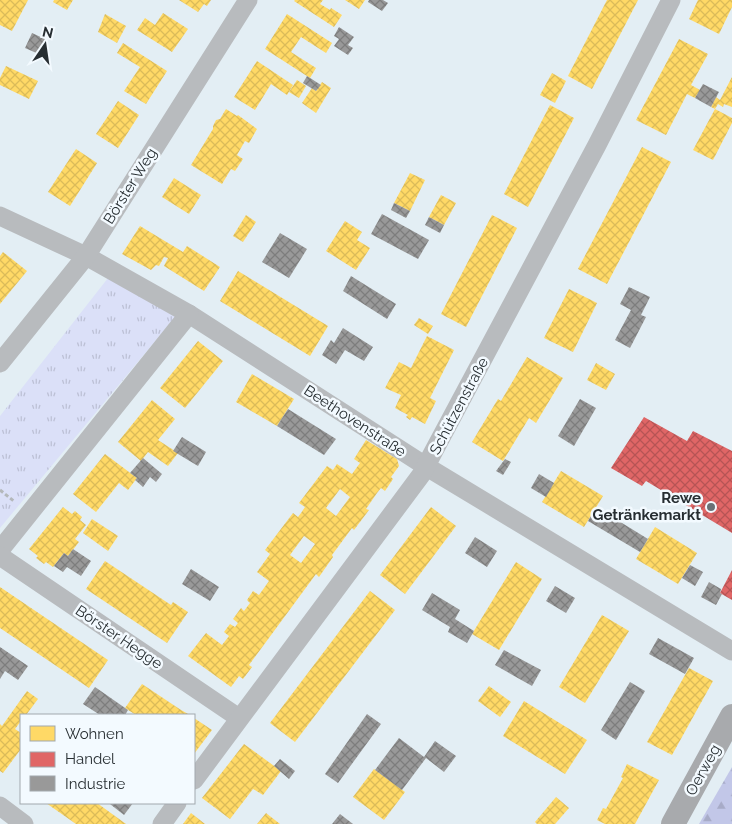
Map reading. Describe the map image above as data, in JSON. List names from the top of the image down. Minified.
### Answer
{"streets":{"main road":["Oerweg"],"street":["Börster Weg","Schützenstraße","Beethovenstraße","Börster Hegge"]},"crossings":[["Börster Weg","Beethovenstraße"],["Schützenstraße","Beethovenstraße"],["Schützenstraße","Börster Hegge"]],"places":["Rewe Getränkemarkt"],"legend":["Wohnen","Handel","Industrie"],"north":"top"}
